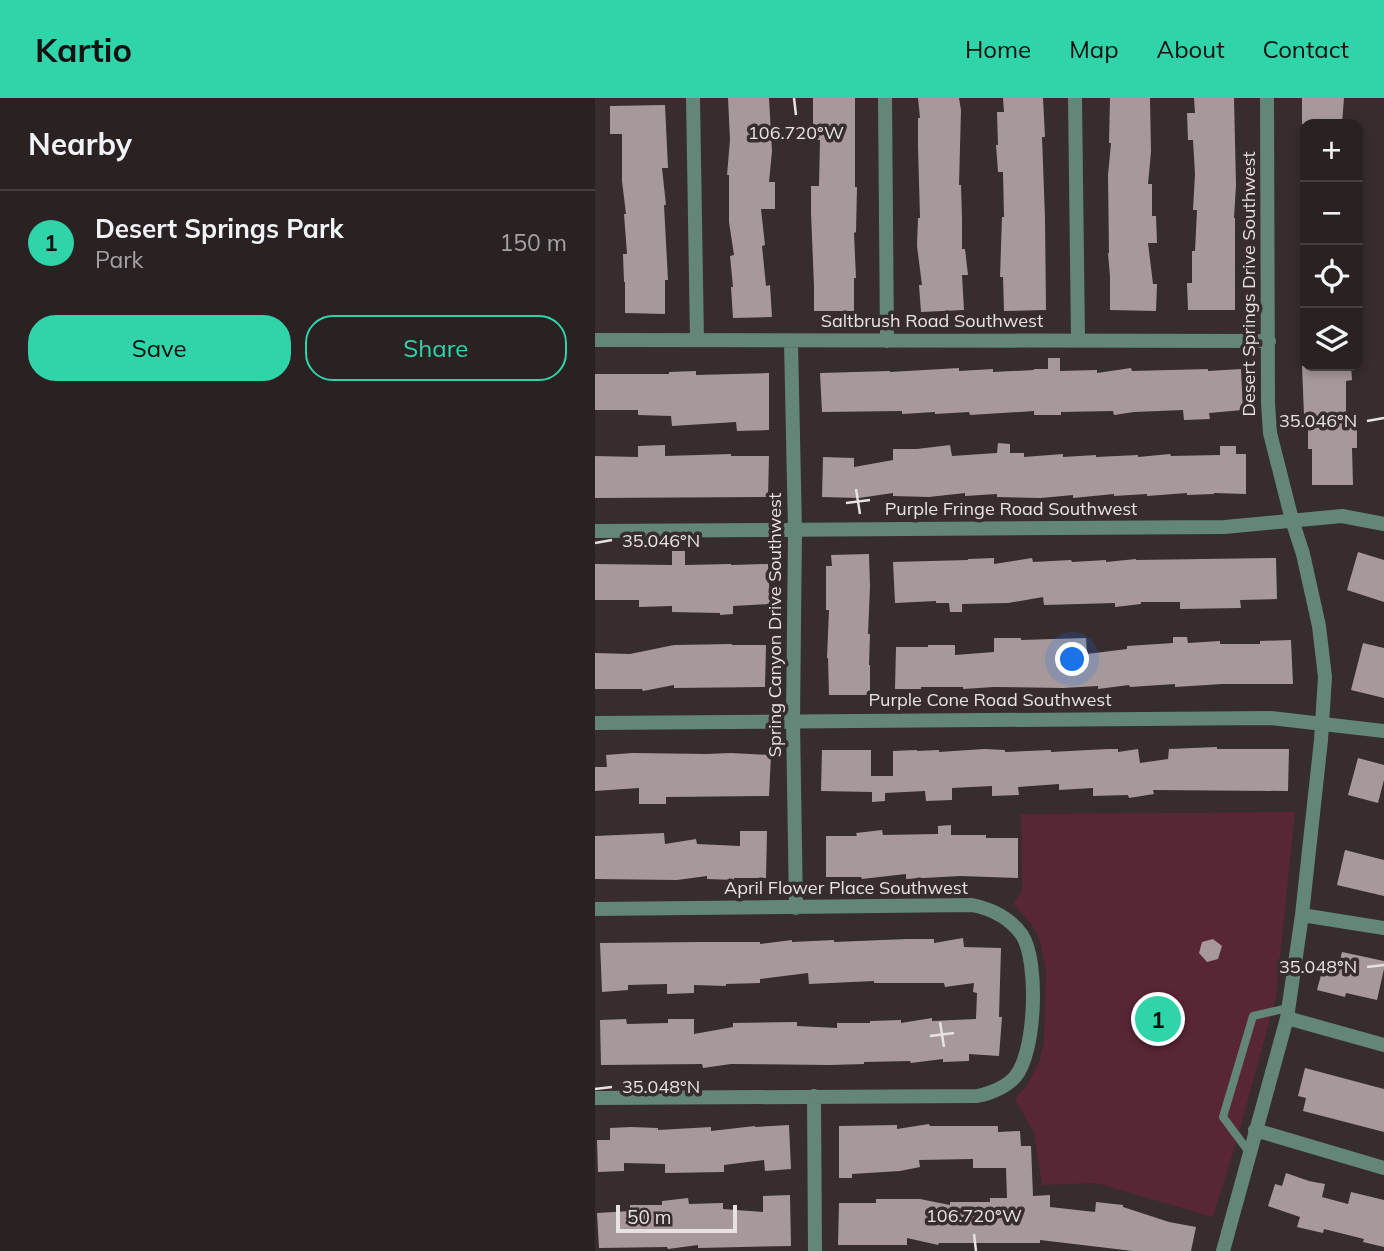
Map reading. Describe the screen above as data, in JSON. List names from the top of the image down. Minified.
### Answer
{"streets":{"street":["Desert Springs Drive Southwest","Saltbrush Road Southwest","Purple Fringe Road Southwest","Spring Canyon Drive Southwest","Purple Cone Road Southwest","April Flower Place Southwest"]},"crossings":[["Desert Springs Drive Southwest","Saltbrush Road Southwest"],["Desert Springs Drive Southwest","Purple Fringe Road Southwest"],["Desert Springs Drive Southwest","Purple Cone Road Southwest"],["Saltbrush Road Southwest","Spring Canyon Drive Southwest"],["Purple Fringe Road Southwest","Spring Canyon Drive Southwest"],["Spring Canyon Drive Southwest","Purple Cone Road Southwest"],["Spring Canyon Drive Southwest","April Flower Place Southwest"]],"scale_bar":"50 m","page":{"header":"Kartio","nav":["Home","Map","About","Contact"],"heading":"Nearby","map_buttons":["+","−"],"list":[{"mark":"1","name":"Desert Springs Park","note":"Park","value":"150 m"}],"buttons":["Save","Share"],"pins":"1","scale":"50 m"},"coordinates":["106.720°W","35.046°N","35.048°N"]}
